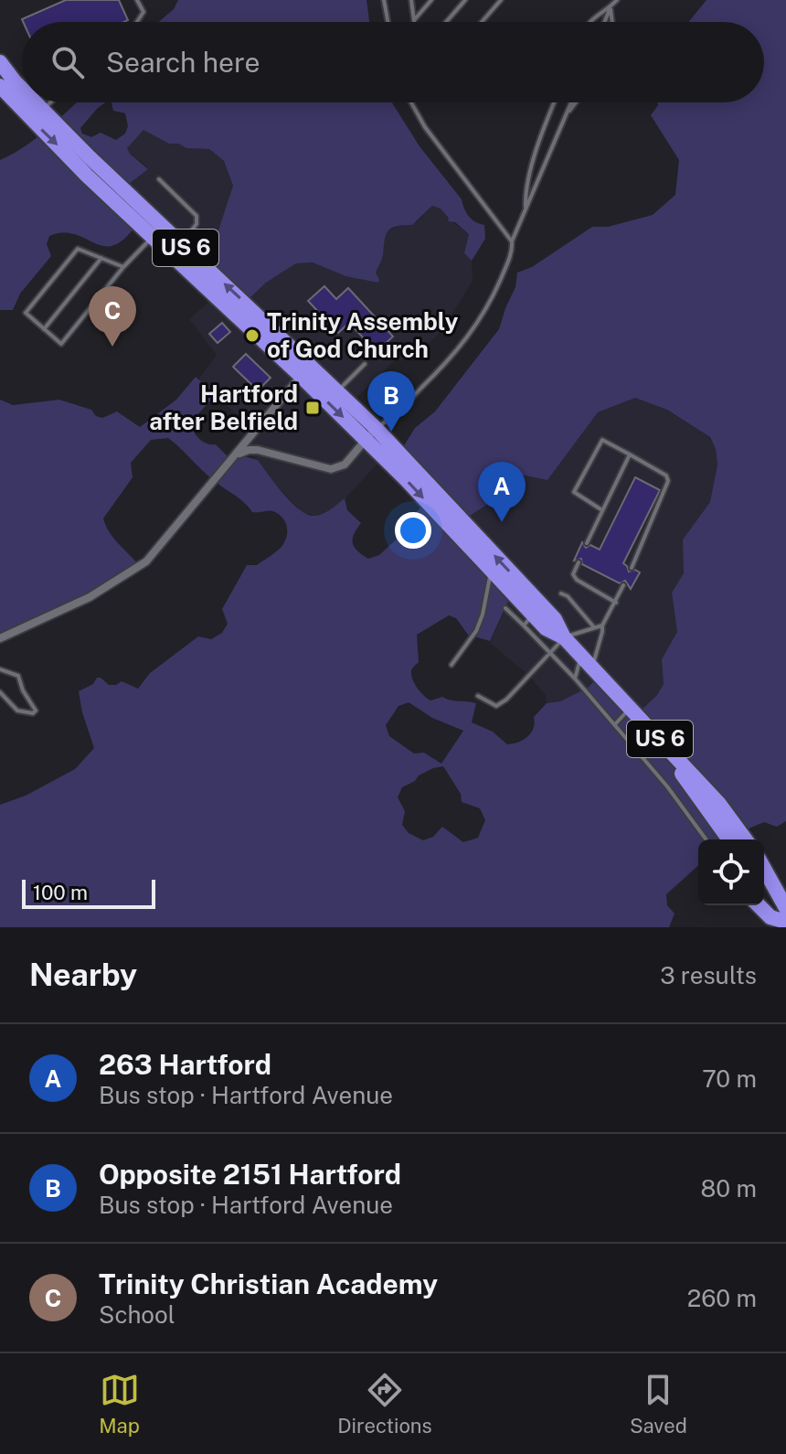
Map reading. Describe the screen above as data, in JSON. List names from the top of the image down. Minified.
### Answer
{"streets":{"highway":["US 6"]},"places":{"other":["Trinity Assembly of God Church"],"transit":["Hartford after Belfield"]},"scale_bar":"100 m","page":{"search":"Search here","pins":["C","B","A"],"scale":"100 m","heading":["Nearby","3 results"],"list":[{"mark":"A","name":"263 Hartford","note":"Bus stop · Hartford Avenue","value":"70 m"},{"mark":"B","name":"Opposite 2151 Hartford","note":"Bus stop · Hartford Avenue","value":"80 m"},{"mark":"C","name":"Trinity Christian Academy","note":"School","value":"260 m"}],"nav":["Map","Directions","Saved"]}}
